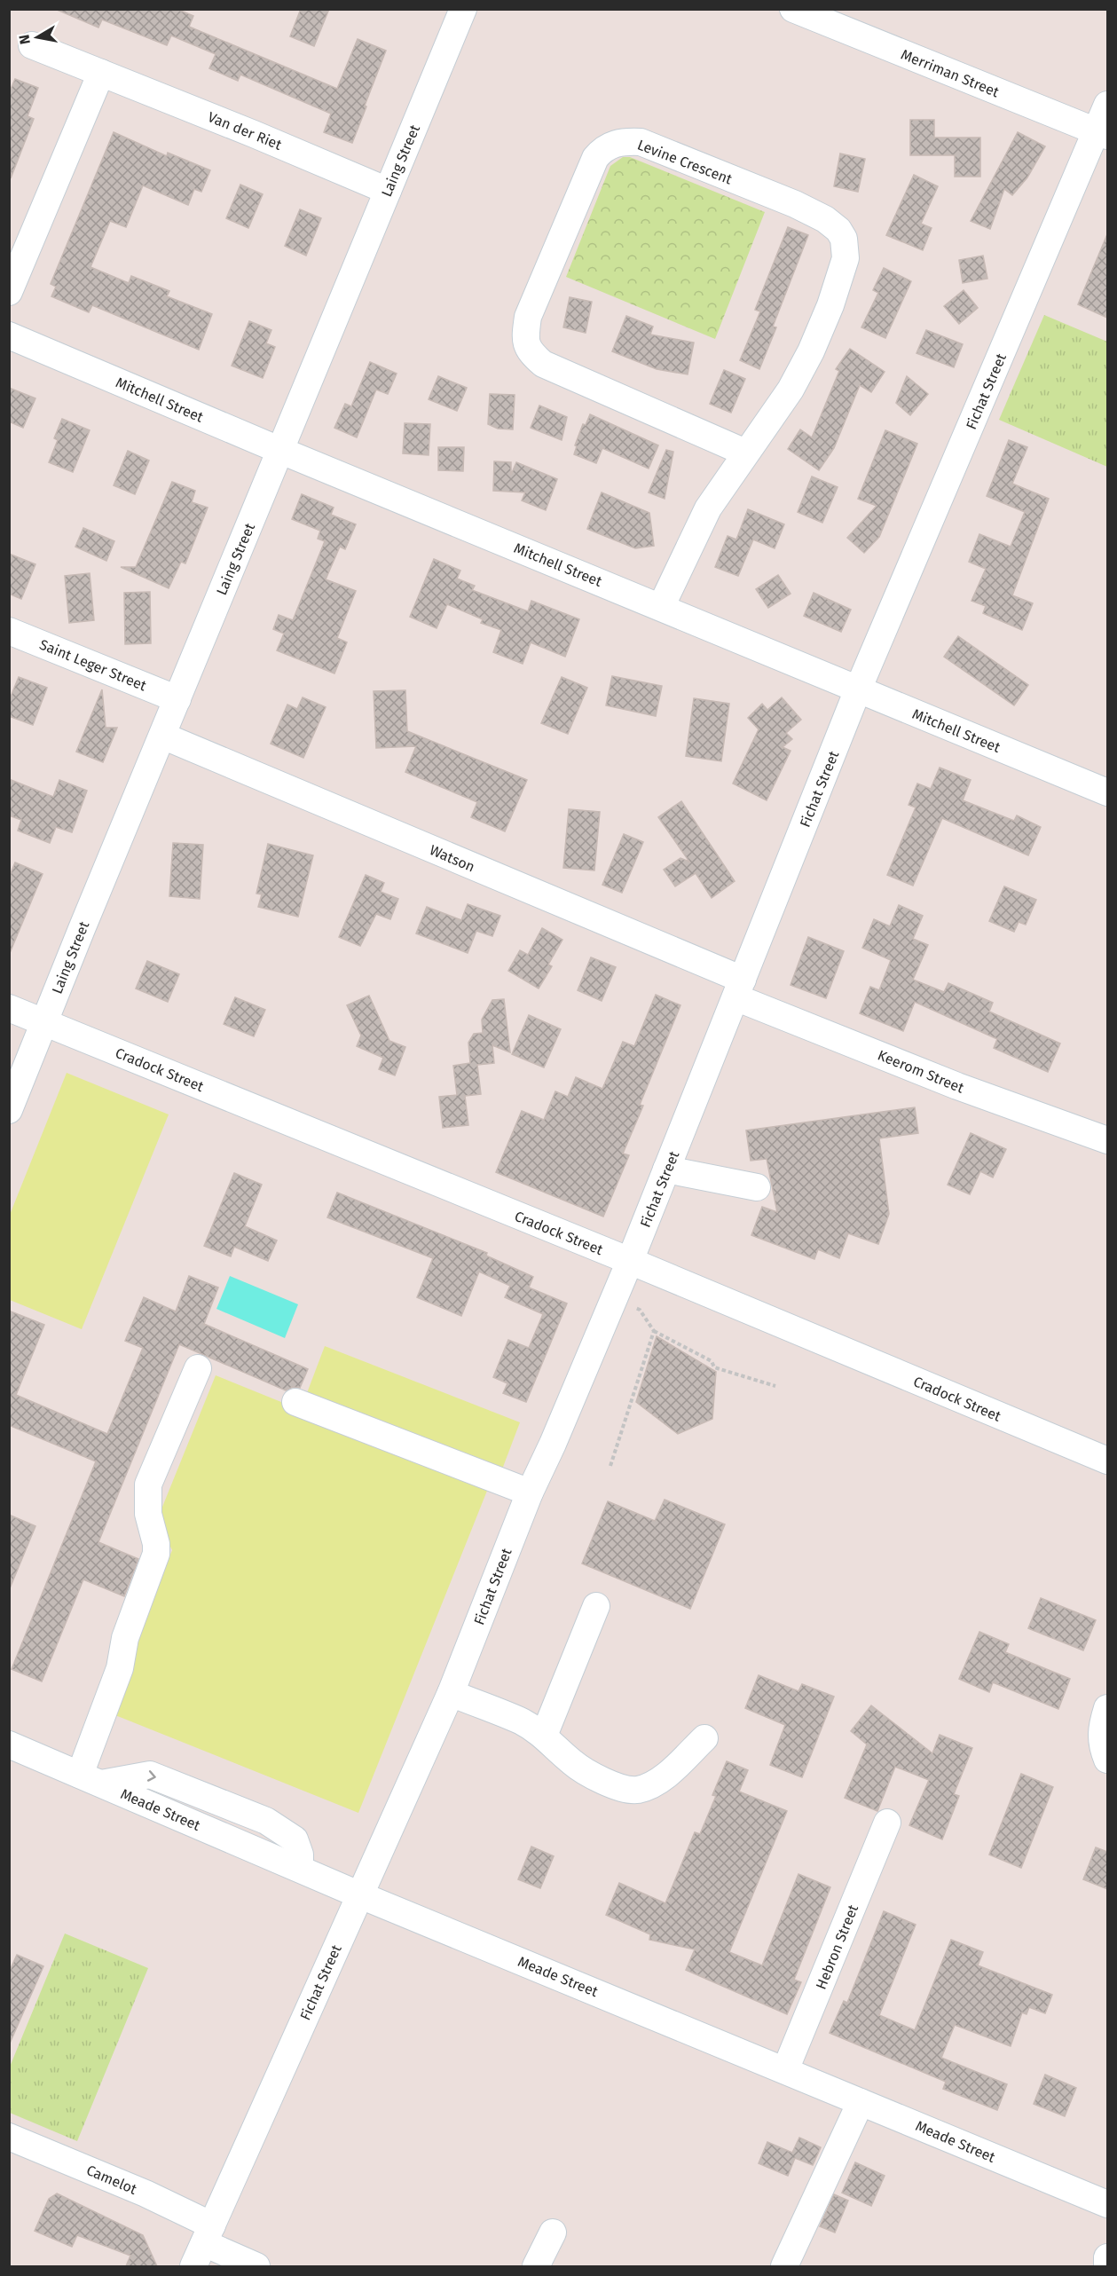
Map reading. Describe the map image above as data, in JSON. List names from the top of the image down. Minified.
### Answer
{"streets":{"street":["Merriman Street","Van der Riet","Laing Street","Levine Crescent","Fichat Street","Mitchell Street","Saint Leger Street","Watson","Cradock Street","Keerom Street","Meade Street","Hebron Street","Camelot"]},"crossings":[["Merriman Street","Fichat Street"],["Van der Riet","Laing Street"],["Laing Street","Mitchell Street"],["Laing Street","Saint Leger Street"],["Laing Street","Watson"],["Laing Street","Cradock Street"],["Levine Crescent","Mitchell Street"],["Fichat Street","Mitchell Street"],["Fichat Street","Watson"],["Fichat Street","Cradock Street"],["Fichat Street","Keerom Street"],["Fichat Street","Meade Street"],["Fichat Street","Camelot"],["Watson","Keerom Street"],["Meade Street","Hebron Street"]],"north":"left"}
